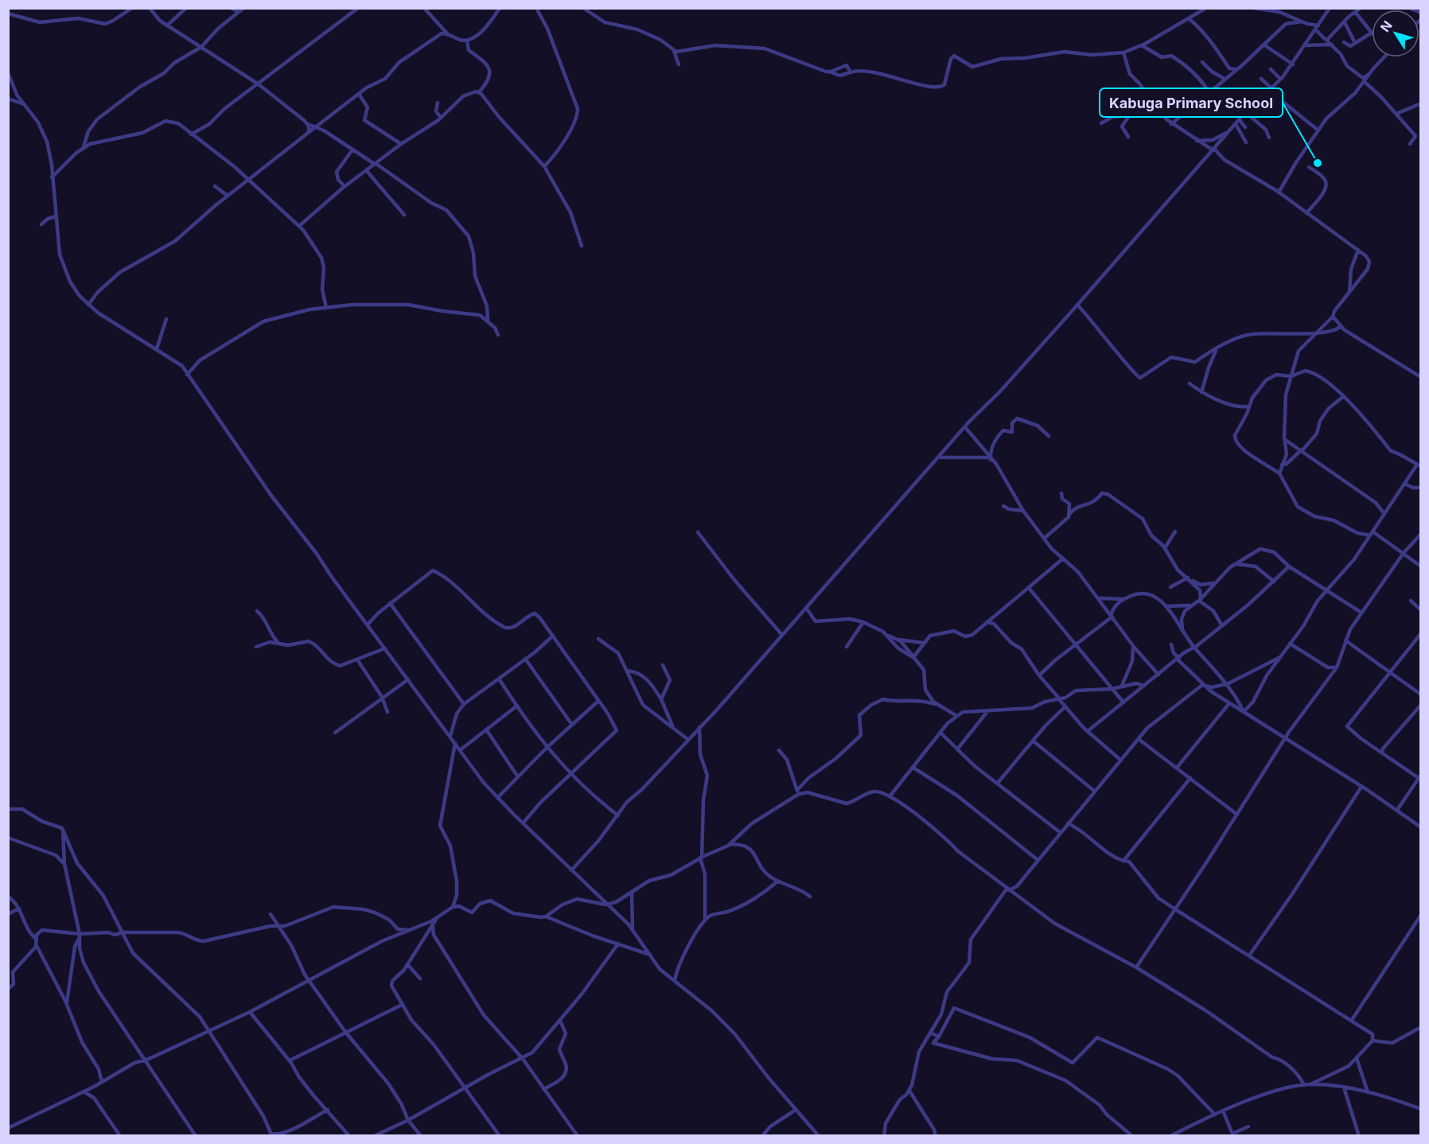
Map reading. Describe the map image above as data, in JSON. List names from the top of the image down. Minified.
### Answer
{"places":["Kabuga Primary School"],"north":"top left"}
